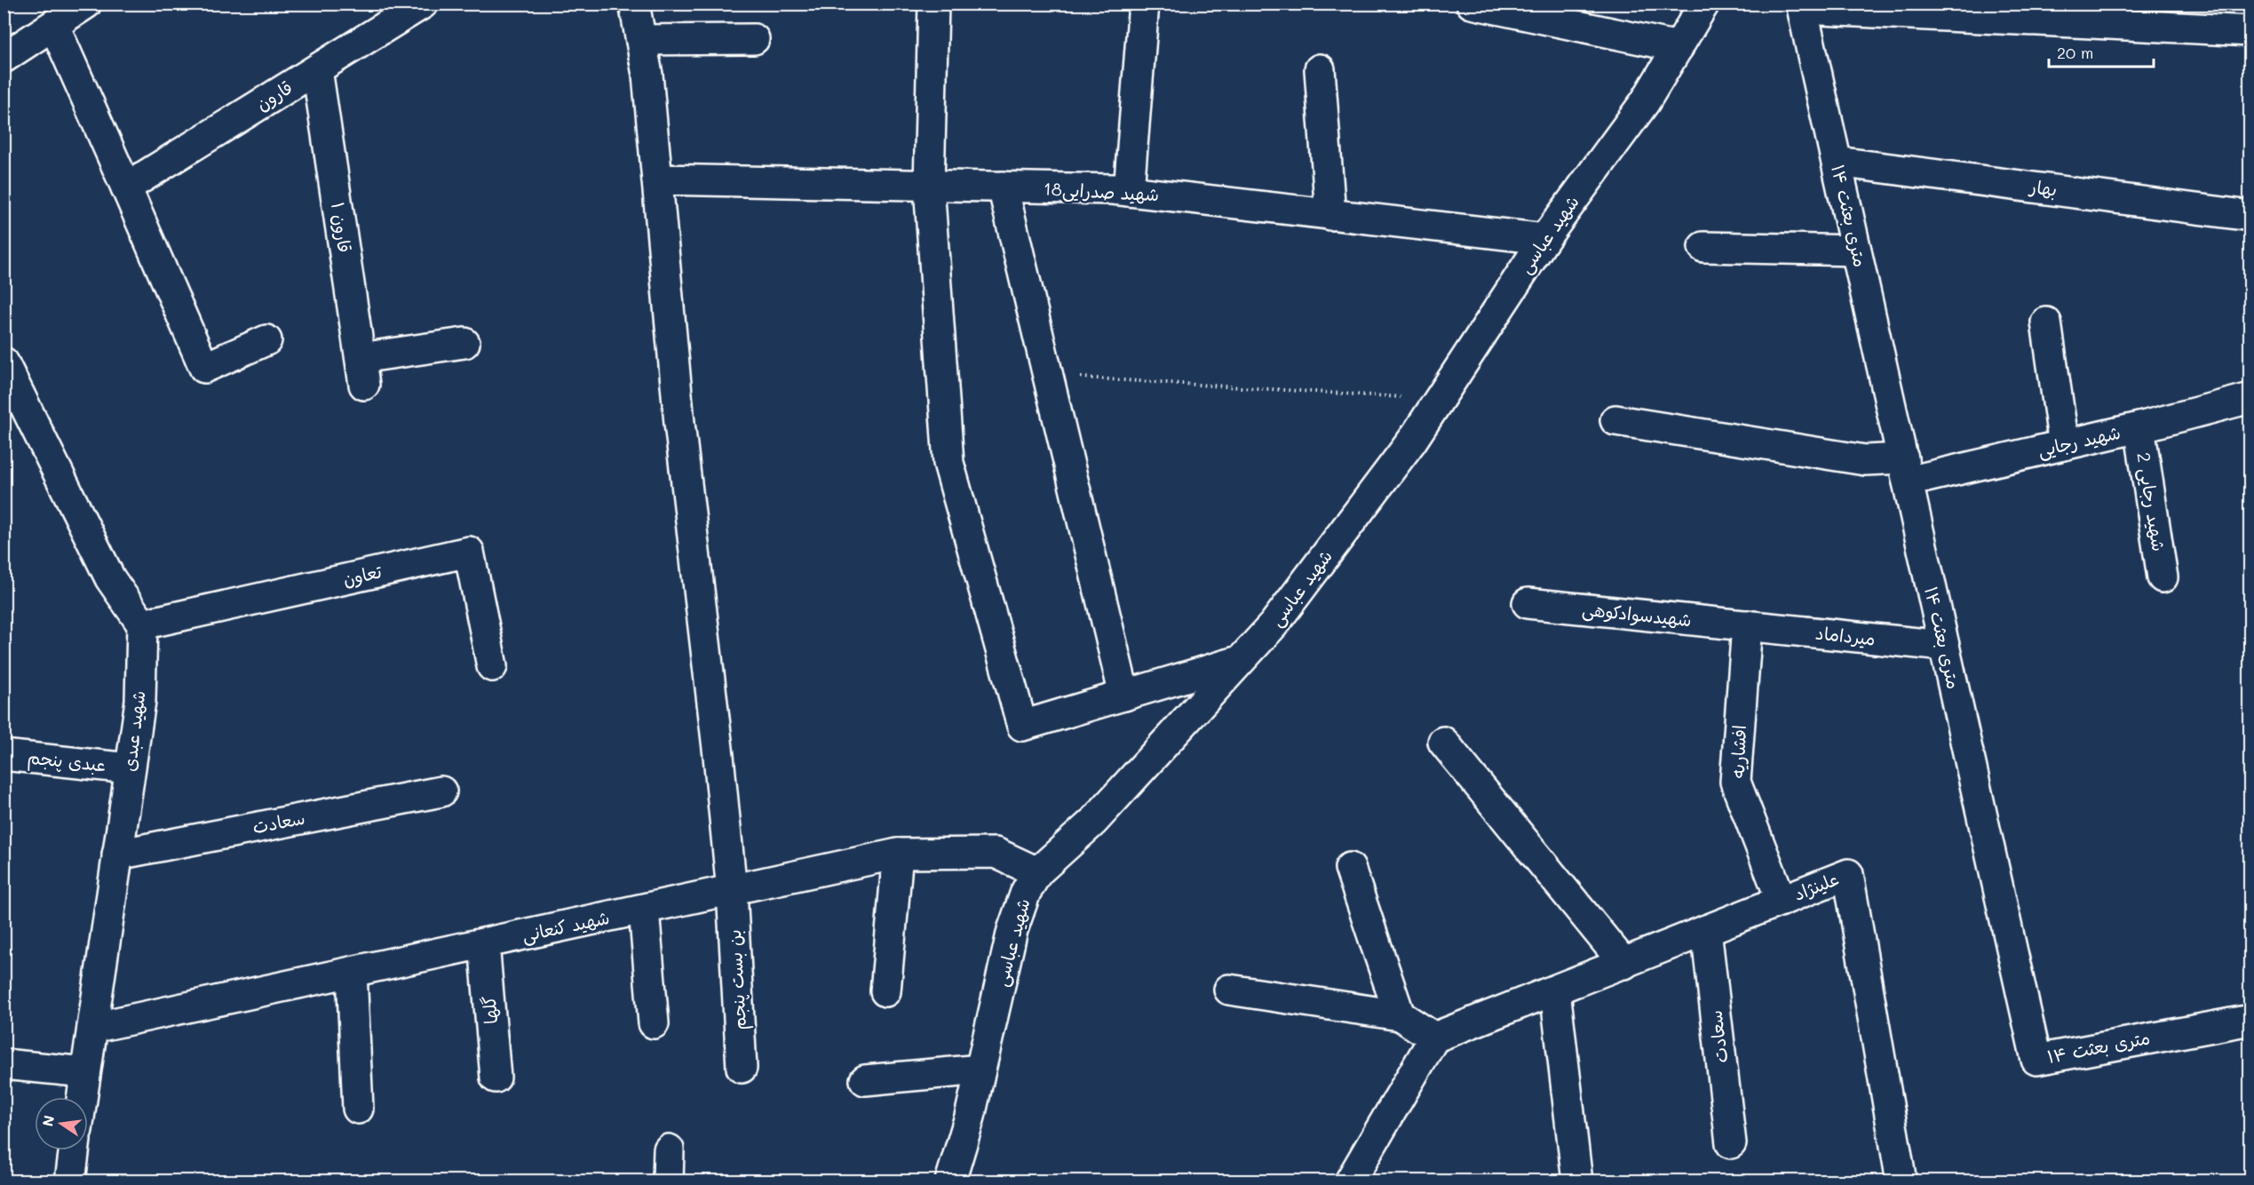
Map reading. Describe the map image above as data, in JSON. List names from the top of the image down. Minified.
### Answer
{"streets":{"street":["قارون","بهار","شهید صدرایی18","۱۴ متری بعثت","قارون ۱","شهید عباسی","شهید رجایی","شهید رجایی 2","تعاون","شهیدسوادکوهی","میرداماد","شهید عبدی","افشاریه","عبدی پنجم","سعادت","علینژاد","شهید کنعانی","بن بست پنجم","گلها"]},"crossings":[["قارون","قارون ۱"],["بهار","۱۴ متری بعثت"],["شهید صدرایی18","شهید عباسی"],["شهید صدرایی18","بن بست پنجم"],["۱۴ متری بعثت","شهید رجایی"],["۱۴ متری بعثت","میرداماد"],["شهید عباسی","شهید کنعانی"],["شهید رجایی","شهید رجایی 2"],["تعاون","شهید عبدی"],["شهیدسوادکوهی","میرداماد"],["شهیدسوادکوهی","افشاریه"],["میرداماد","افشاریه"],["شهید عبدی","عبدی پنجم"],["شهید عبدی","سعادت"],["شهید عبدی","شهید کنعانی"],["افشاریه","علینژاد"],["سعادت","علینژاد"],["شهید کنعانی","بن بست پنجم"],["شهید کنعانی","گلها"]],"scale_bar":"20 m","north":"left"}
